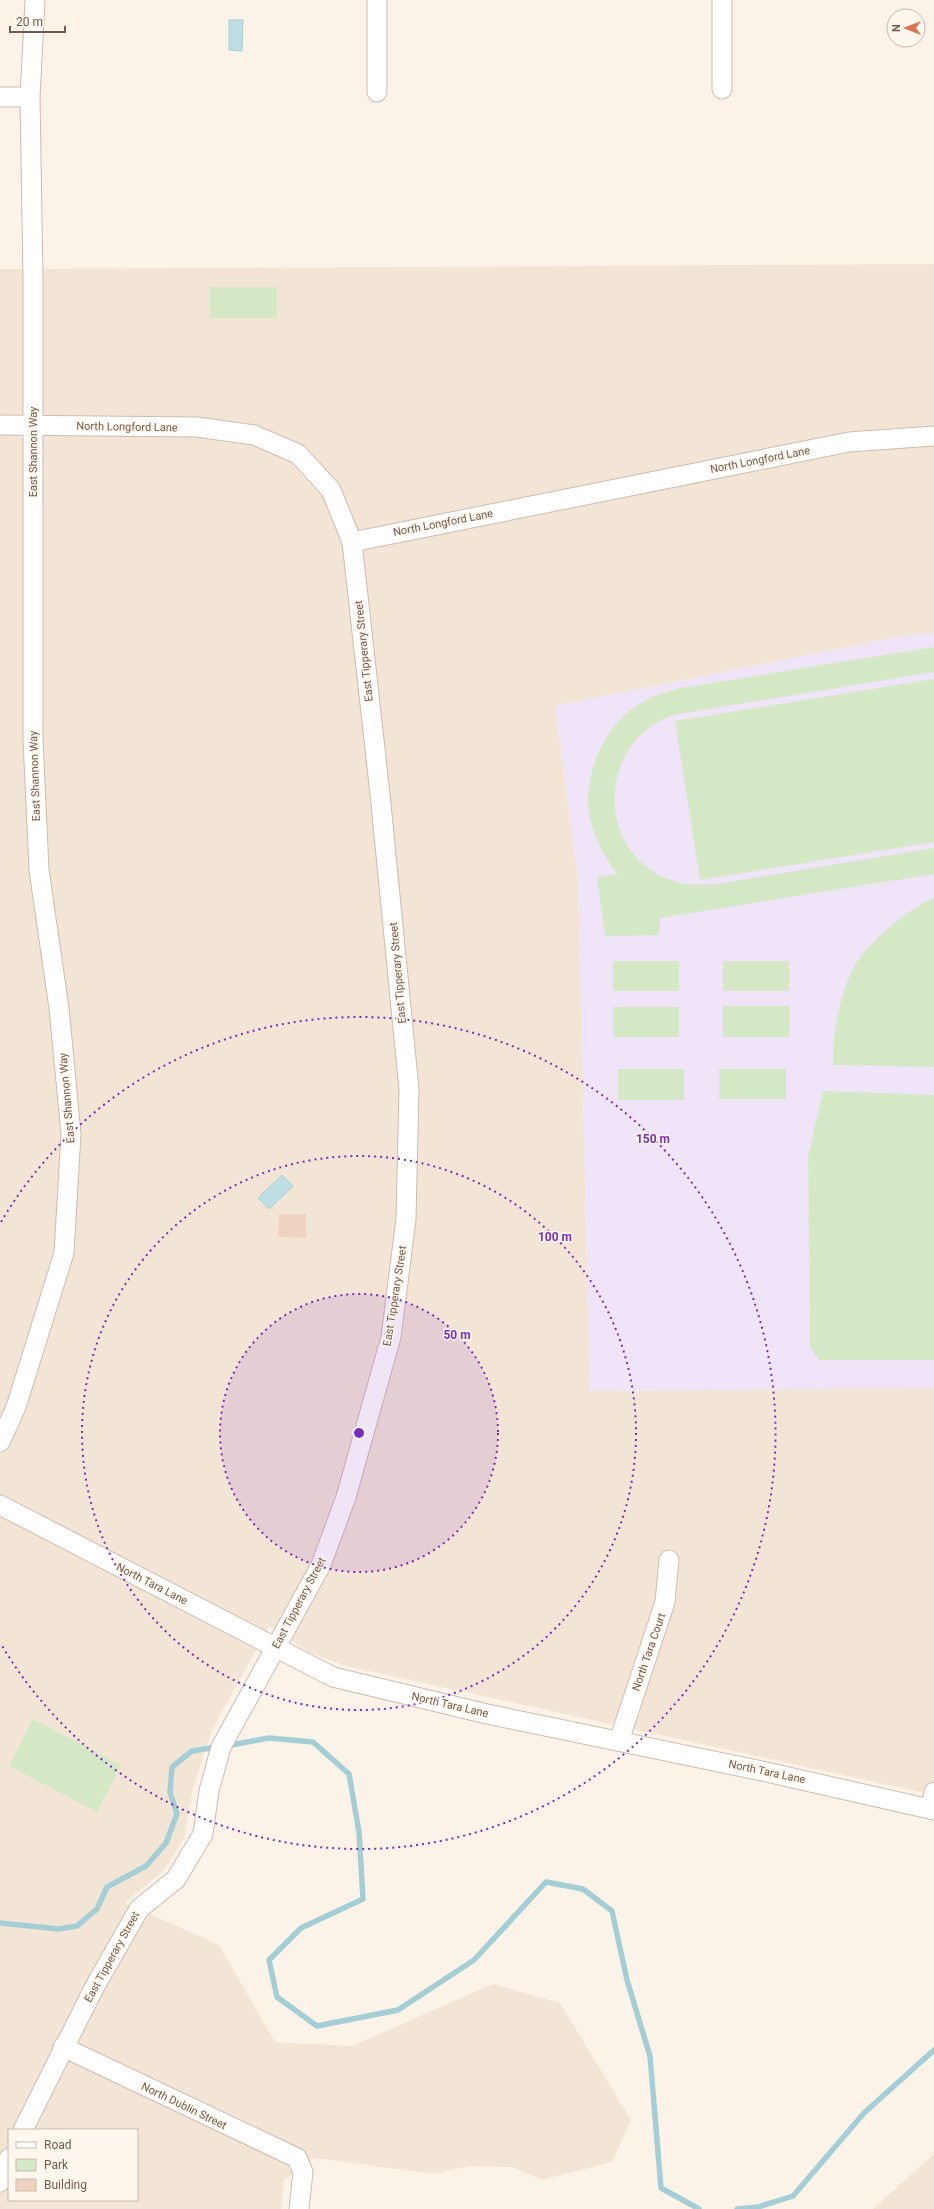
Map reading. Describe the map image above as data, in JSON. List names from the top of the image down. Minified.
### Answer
{"streets":{"street":["North Longford Lane","East Shannon Way","East Tipperary Street","North Tara Lane","North Tara Court","North Dublin Street"]},"crossings":[["North Longford Lane","East Shannon Way"],["North Longford Lane","East Tipperary Street"],["East Tipperary Street","North Tara Lane"],["East Tipperary Street","North Dublin Street"],["North Tara Lane","North Tara Court"]],"legend":["Road","Park","Building"],"scale_bar":"20 m","north":"left","rings":["150 m","100 m","50 m"]}
